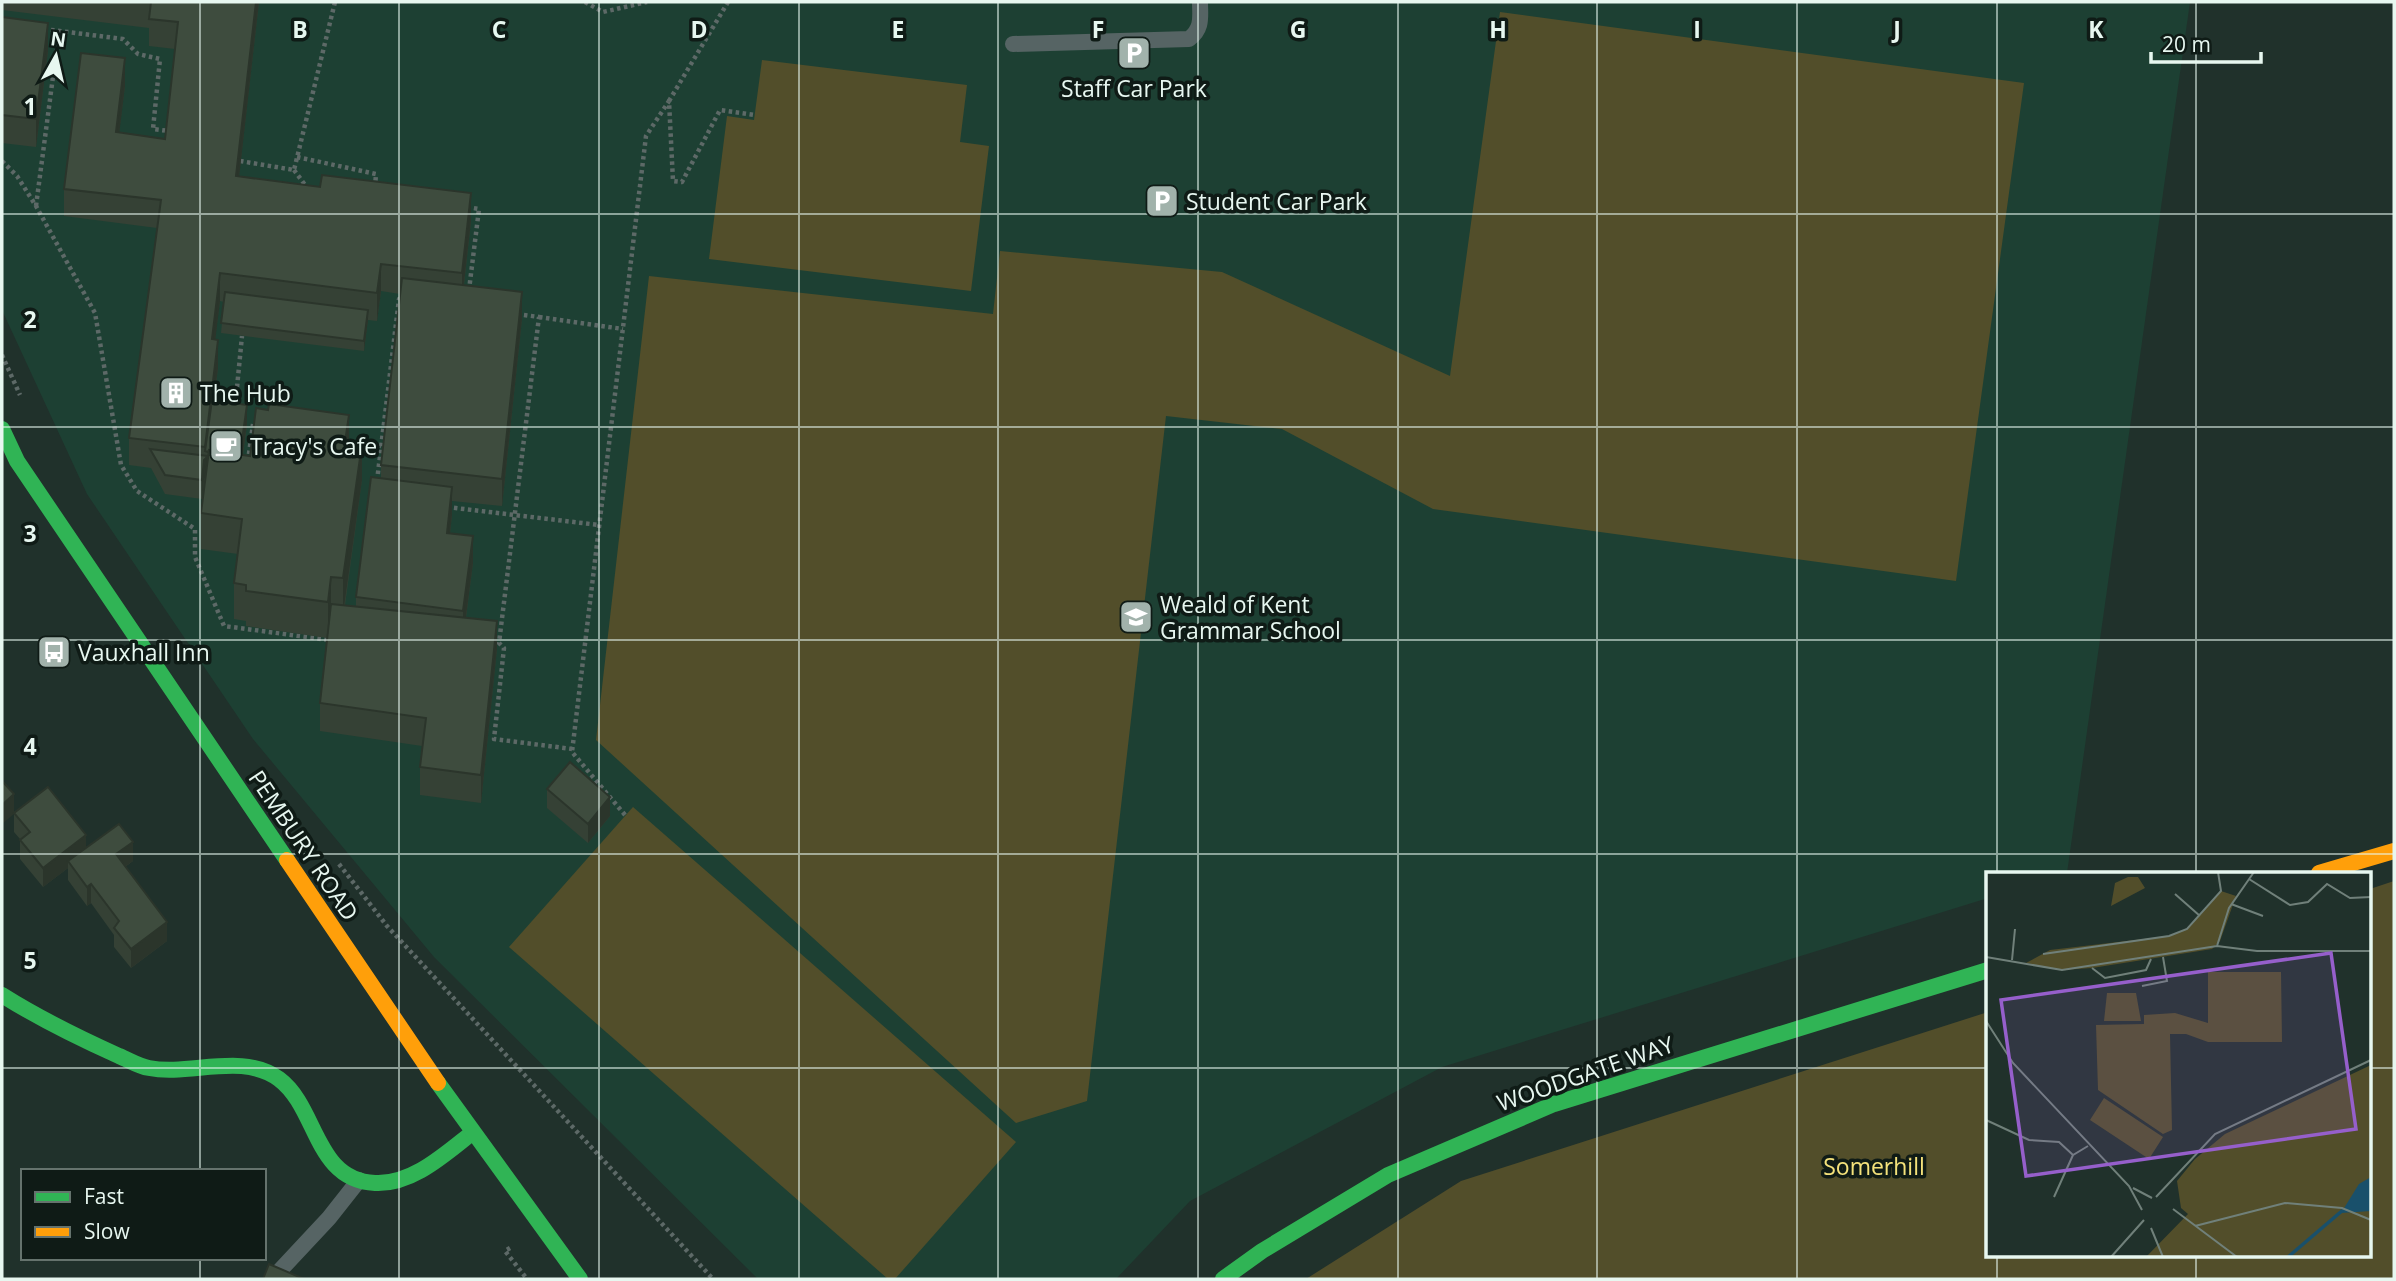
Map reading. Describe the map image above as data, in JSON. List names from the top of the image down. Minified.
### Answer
{"streets":{"main road":["PEMBURY ROAD","WOODGATE WAY"]},"parks":["Somerhill"],"places":{"parking":["Staff Car Park","Student Car Park"],"building":["The Hub"],"cafe":["Tracy's Cafe"],"school or university":["Weald of Kent Grammar School"],"bus stop":["Vauxhall Inn"]},"legend":["Fast","Slow"],"scale_bar":"20 m","north":"top","grid":{"columns":["B","C","D","E","F","G","H","I","J","K"],"rows":["1","2","3","4","5"]}}
